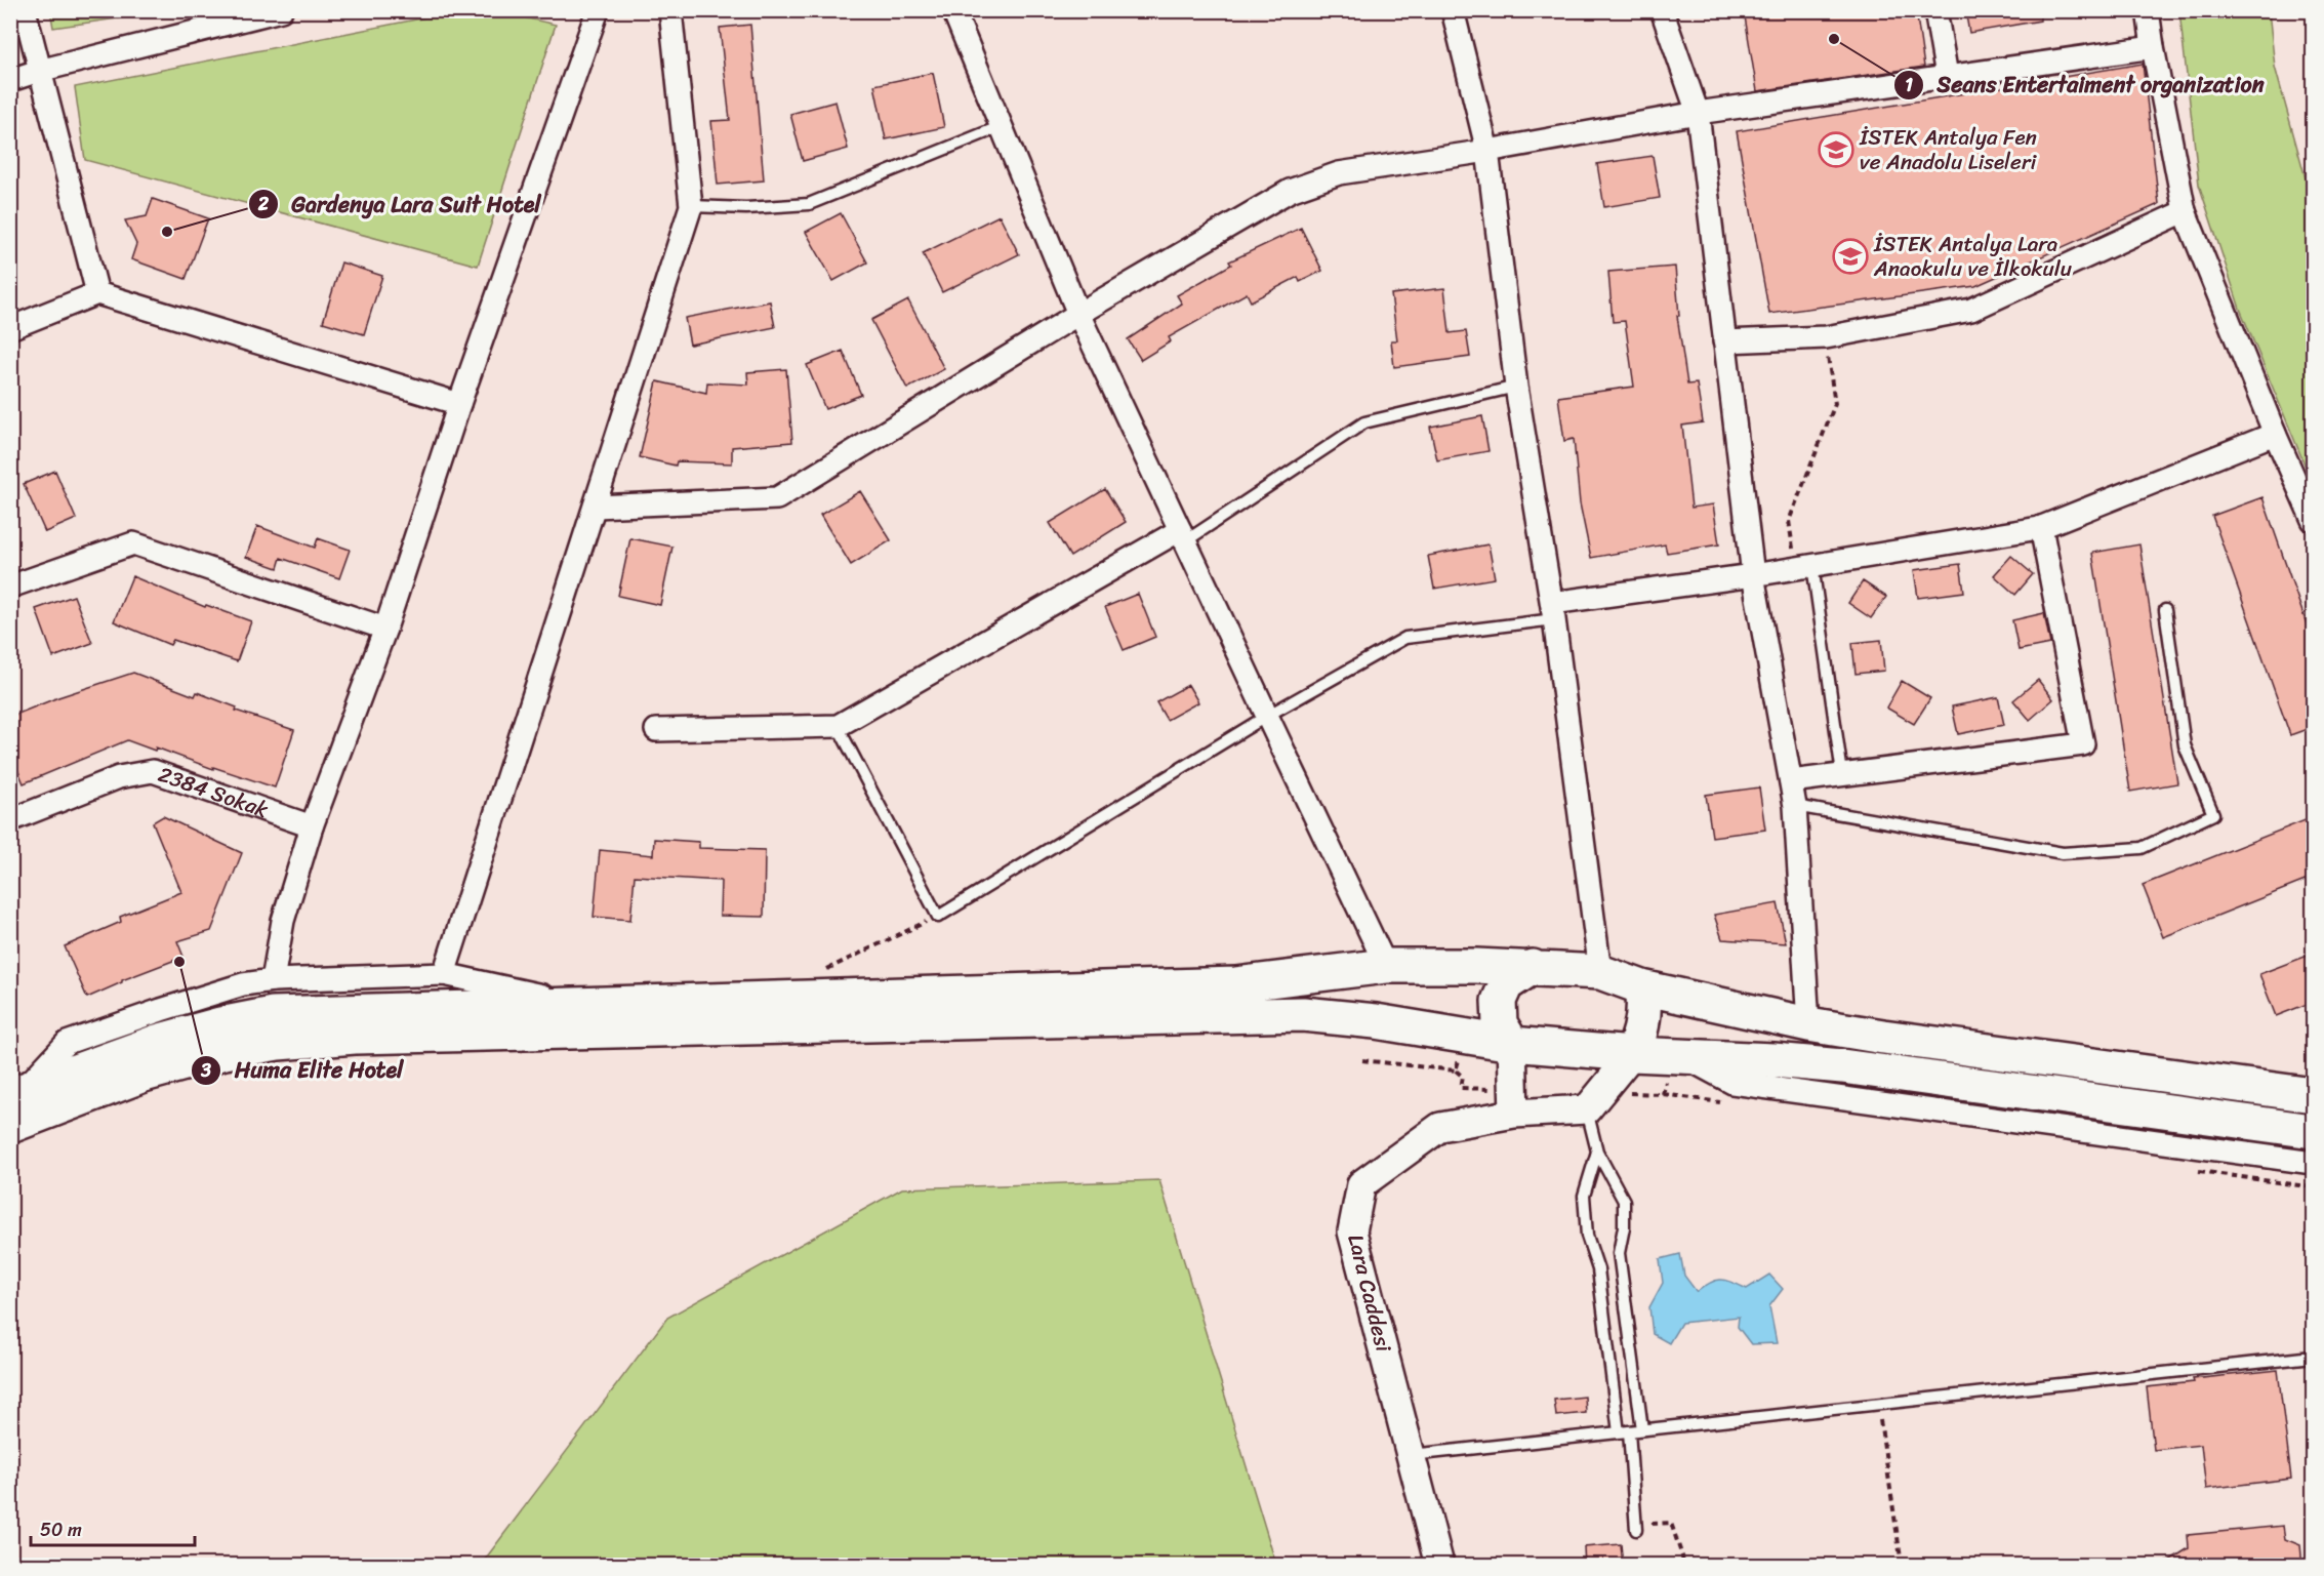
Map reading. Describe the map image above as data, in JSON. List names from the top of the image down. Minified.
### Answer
{"streets":{"street":["2384 Sokak","Lara Caddesi"]},"places":{"other":["Seans Entertaiment organization","Gardenya Lara Suit Hotel","Huma Elite Hotel"],"school or university":["İSTEK Antalya Fen ve Anadolu Liseleri","İSTEK Antalya Lara Anaokulu ve İlkokulu"]},"scale_bar":"50 m"}
